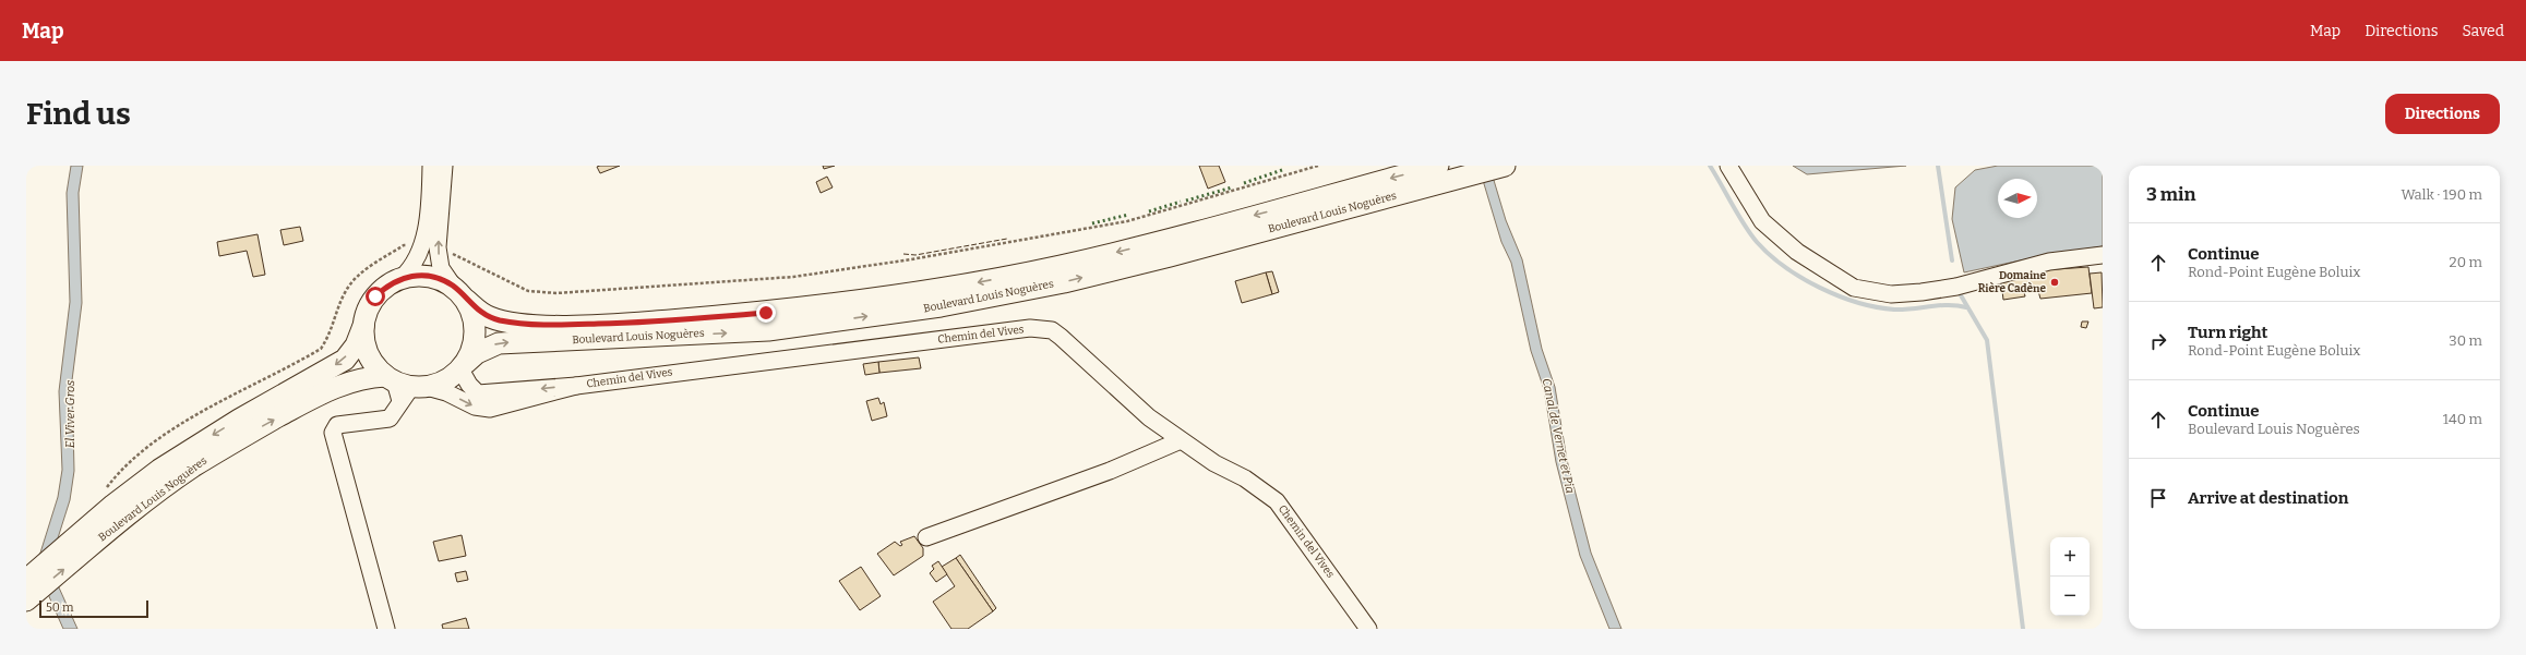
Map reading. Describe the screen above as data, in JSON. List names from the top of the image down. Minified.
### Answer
{"streets":{"main road":["Boulevard Louis Noguères"],"street":["Chemin del Vives"]},"crossings":[["Boulevard Louis Noguères","Chemin del Vives"]],"water":["El Viver Gros","Canal de Vernet et Pia"],"places":["Domaine Rière Cadène"],"scale_bar":"50 m","north":"right","page":{"header":"Map","nav":["Map","Directions","Saved"],"buttons":"Directions","title":"Find us","heading":["3 min","Walk · 190 m"],"list":[["Continue","Rond-Point Eugène Boluix","20 m"],["Turn right","Rond-Point Eugène Boluix","30 m"],["Continue","Boulevard Louis Noguères","140 m"],"Arrive at destination"],"map_buttons":["+","−"],"scale":"50 m"}}
